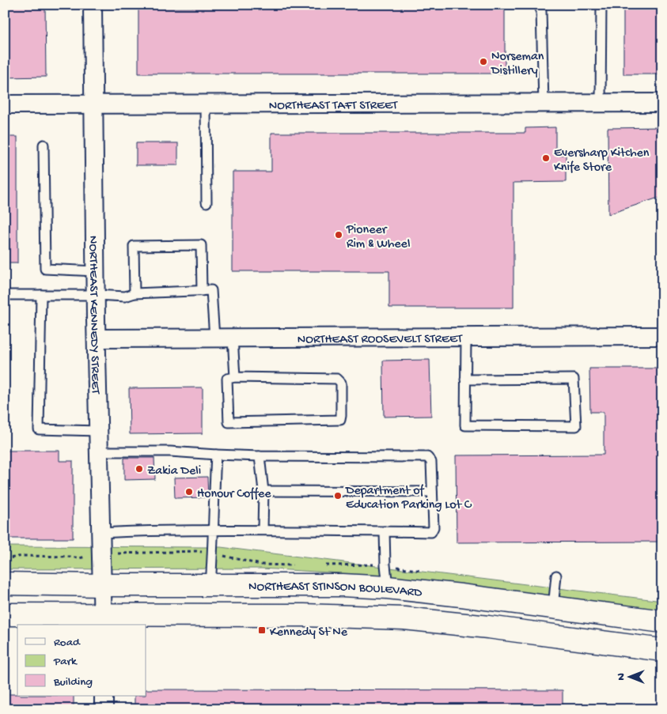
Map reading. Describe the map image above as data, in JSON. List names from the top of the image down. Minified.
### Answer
{"streets":{"main road":["NORTHEAST STINSON BOULEVARD"],"street":["NORTHEAST TAFT STREET","NORTHEAST KENNEDY STREET","NORTHEAST ROOSEVELT STREET"]},"crossings":[["NORTHEAST TAFT STREET","NORTHEAST KENNEDY STREET"],["NORTHEAST KENNEDY STREET","NORTHEAST ROOSEVELT STREET"],["NORTHEAST KENNEDY STREET","NORTHEAST STINSON BOULEVARD"]],"places":{"other":["Norseman Distillery","Eversharp Kitchen Knife Store","Pioneer Rim & Wheel","Zakia Deli","Honour Coffee","Department of Education Parking Lot C"],"transit":["Kennedy St Ne"]},"legend":["Road","Park","Building"],"north":"left"}
